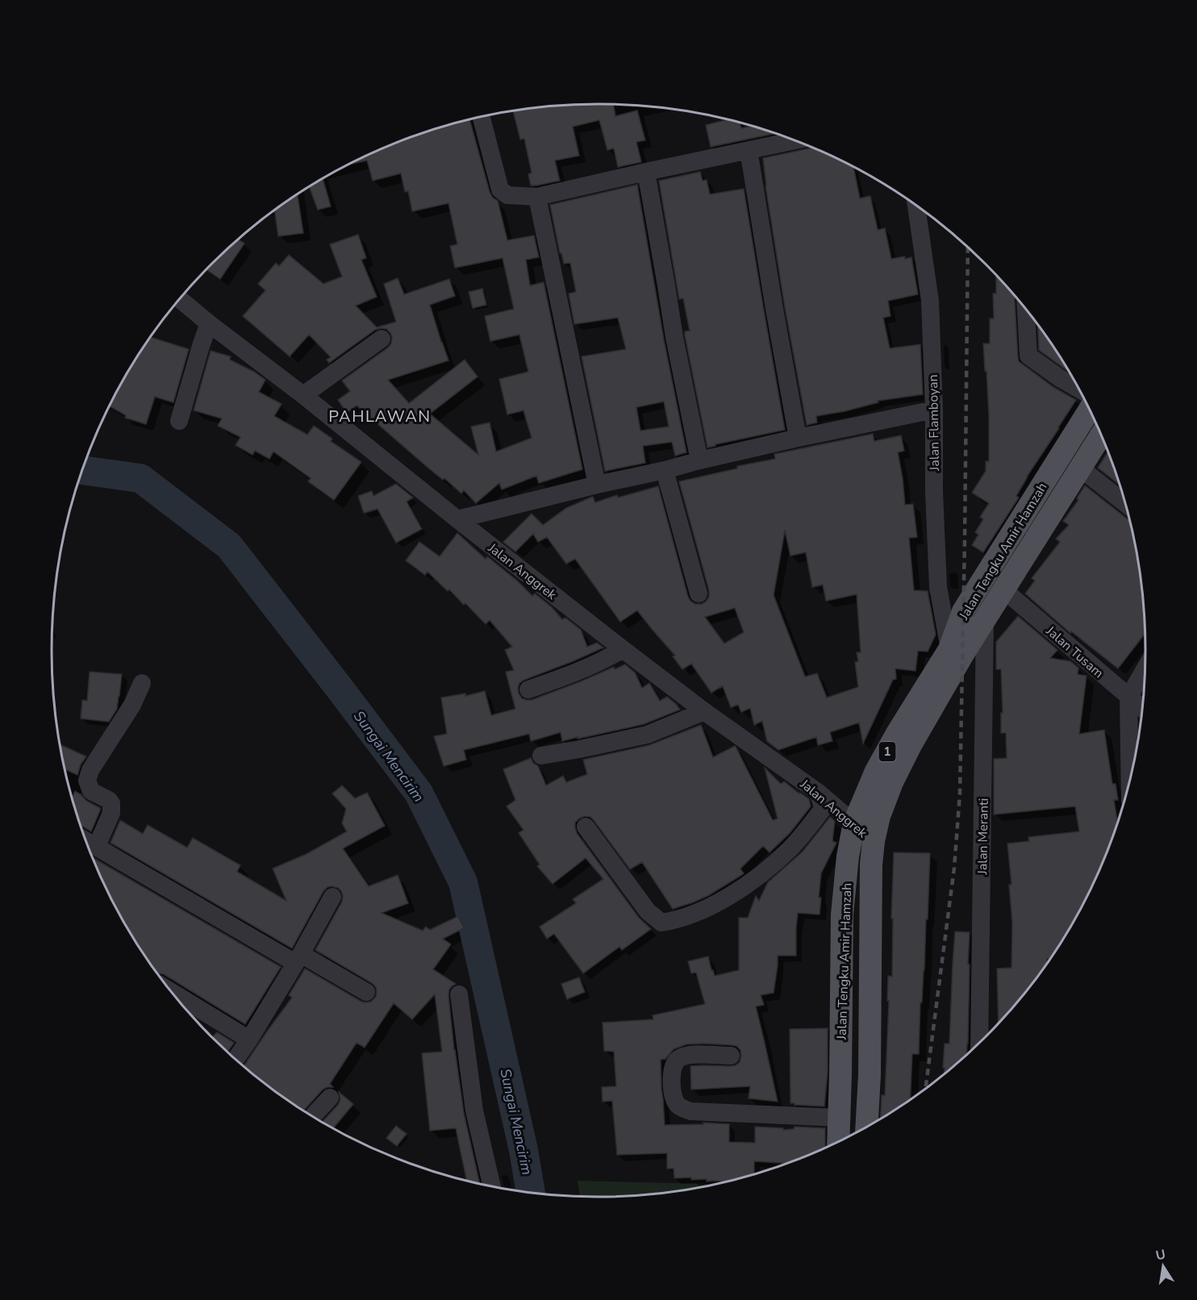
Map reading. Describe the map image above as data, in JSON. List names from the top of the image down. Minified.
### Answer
{"streets":{"main road":["Jalan Tengku Amir Hamzah","1"],"street":["Jalan Flamboyan","Jalan Anggrek","Jalan Tusam","Jalan Meranti"]},"crossings":[["Jalan Flamboyan","Jalan Tengku Amir Hamzah"],["Jalan Tengku Amir Hamzah","Jalan Anggrek"],["Jalan Tengku Amir Hamzah","Jalan Tusam"],["Jalan Tengku Amir Hamzah","Jalan Meranti"]],"districts":["PAHLAWAN"],"water":["Sungai Mencirim"],"north":"top"}
